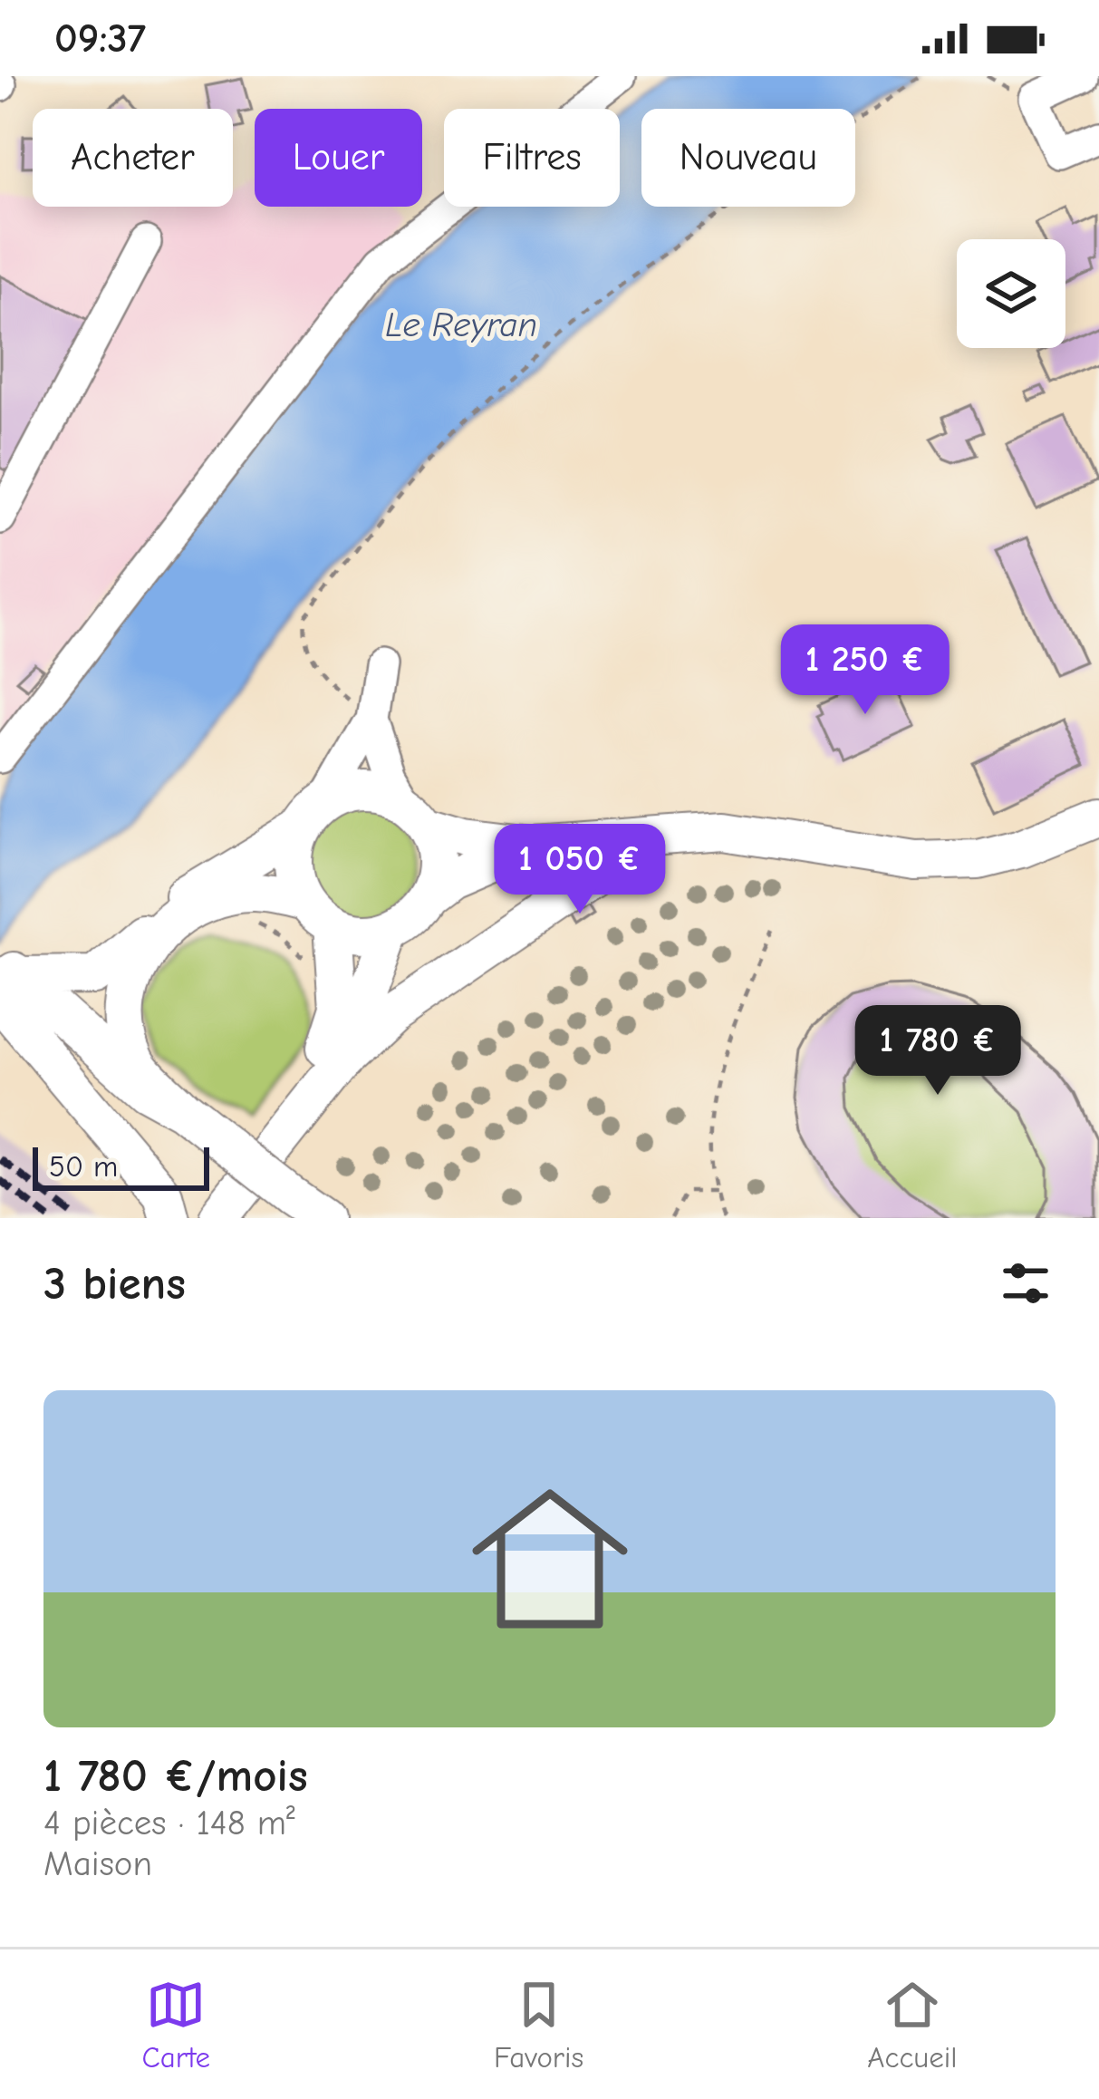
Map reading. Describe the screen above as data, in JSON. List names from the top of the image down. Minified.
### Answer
{"water":["Le Reyran"],"scale_bar":"50 m","page":{"status":"09:37","chip":["Acheter","Louer","Filtres","Nouveau"],"price":["1 250 €","1 050 €","1 780 €"],"scale":"50 m","heading":"3 biens","list":[{"name":"1 780 €/mois","note":"4 pièces · 148 m² · Maison"}],"tabs":["Carte","Favoris","Accueil"]}}
